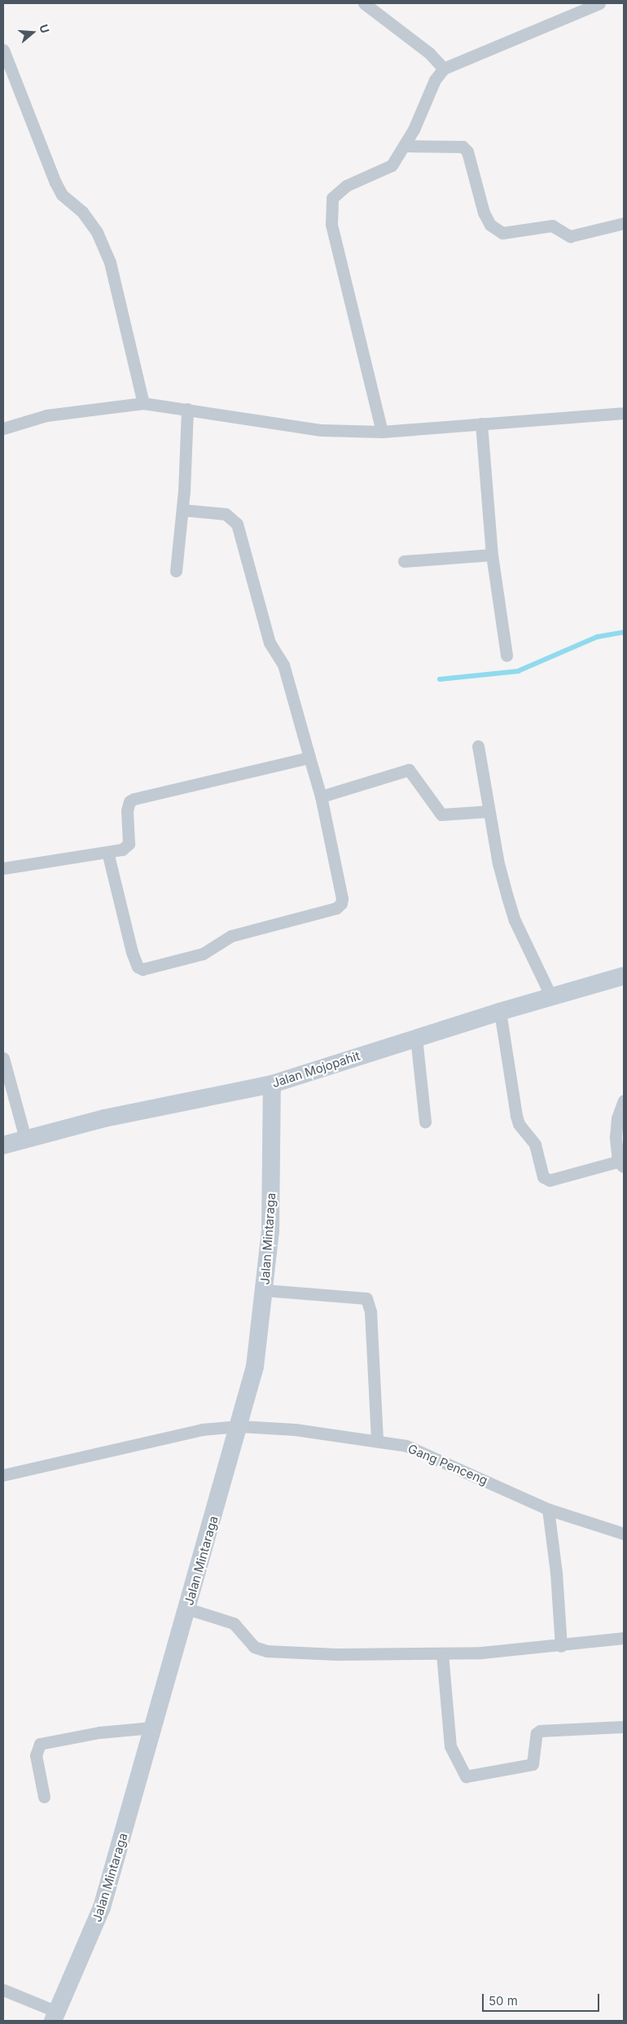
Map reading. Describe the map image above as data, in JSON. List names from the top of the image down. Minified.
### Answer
{"streets":{"street":["Jalan Mojopahit","Jalan Mintaraga","Gang Penceng"]},"crossings":[["Jalan Mojopahit","Jalan Mintaraga"],["Jalan Mintaraga","Gang Penceng"]],"scale_bar":"50 m","north":"right"}
